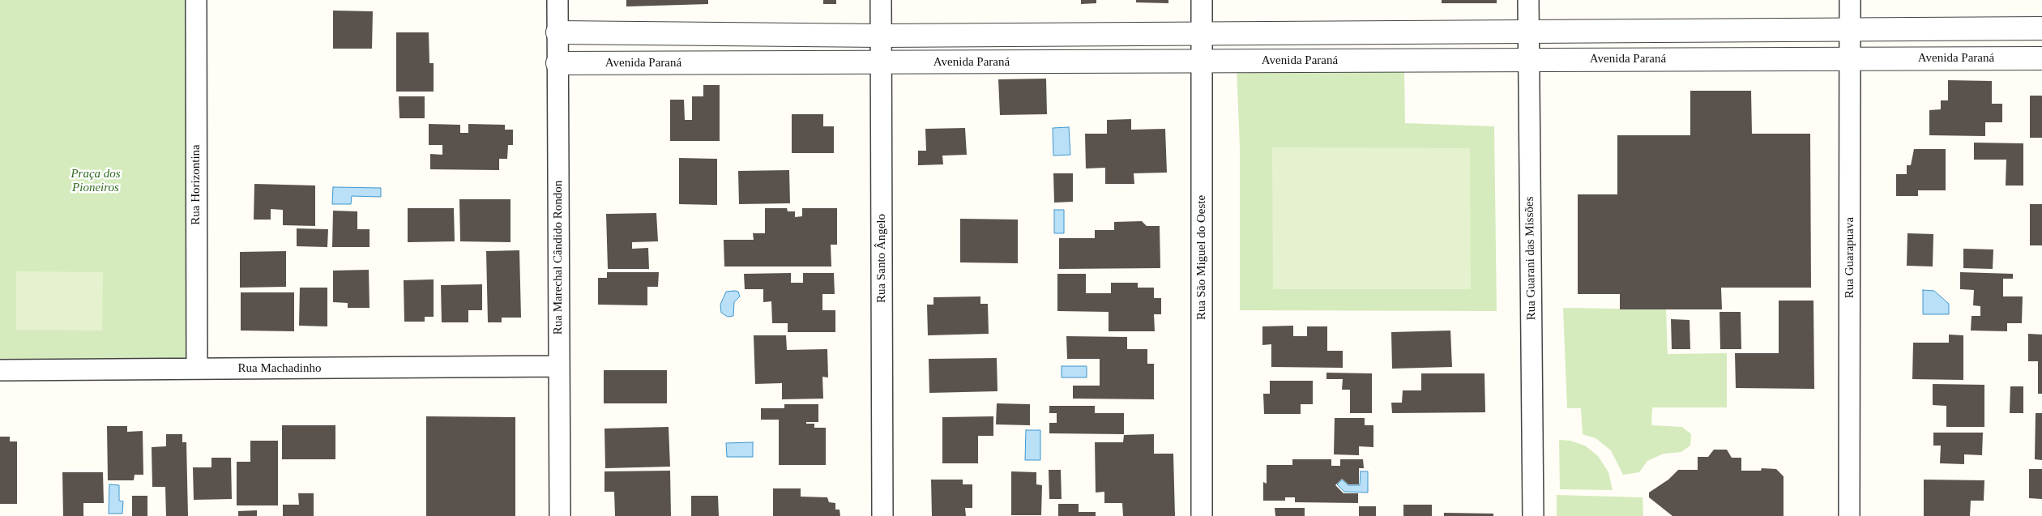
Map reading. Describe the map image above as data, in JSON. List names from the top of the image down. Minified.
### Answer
{"streets":{"street":["Avenida Paraná","Rua Horizontina","Rua Marechal Cândido Rondon","Rua São Miguel do Oeste","Rua Guarapuava","Rua Santo Ângelo","Rua Guarani das Missões","Rua Machadinho"]},"crossings":[["Avenida Paraná","Rua Marechal Cândido Rondon"],["Avenida Paraná","Rua São Miguel do Oeste"],["Avenida Paraná","Rua Guarapuava"],["Avenida Paraná","Rua Santo Ângelo"],["Avenida Paraná","Rua Guarani das Missões"],["Rua Horizontina","Rua Machadinho"],["Rua Marechal Cândido Rondon","Rua Machadinho"]],"parks":["Praça dos Pioneiros"]}
